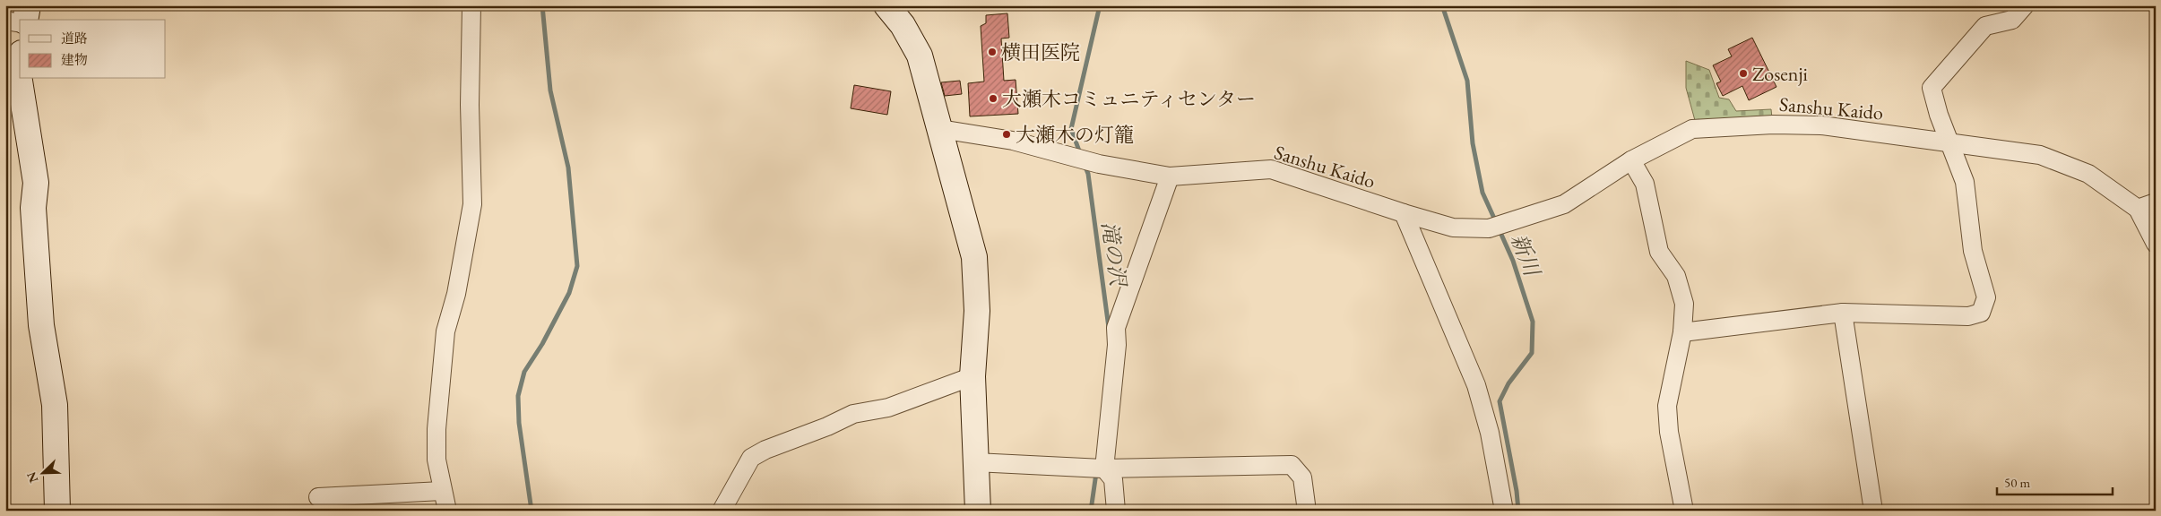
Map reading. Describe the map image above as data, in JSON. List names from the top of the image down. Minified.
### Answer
{"streets":{"street":["Sanshu Kaido"]},"water":["滝の沢","新川"],"places":["横田医院","Zosenji","大瀬木コミュニティセンター","大瀬木の灯籠"],"legend":["道路","建物"],"scale_bar":"50 m","north":"bottom left"}
